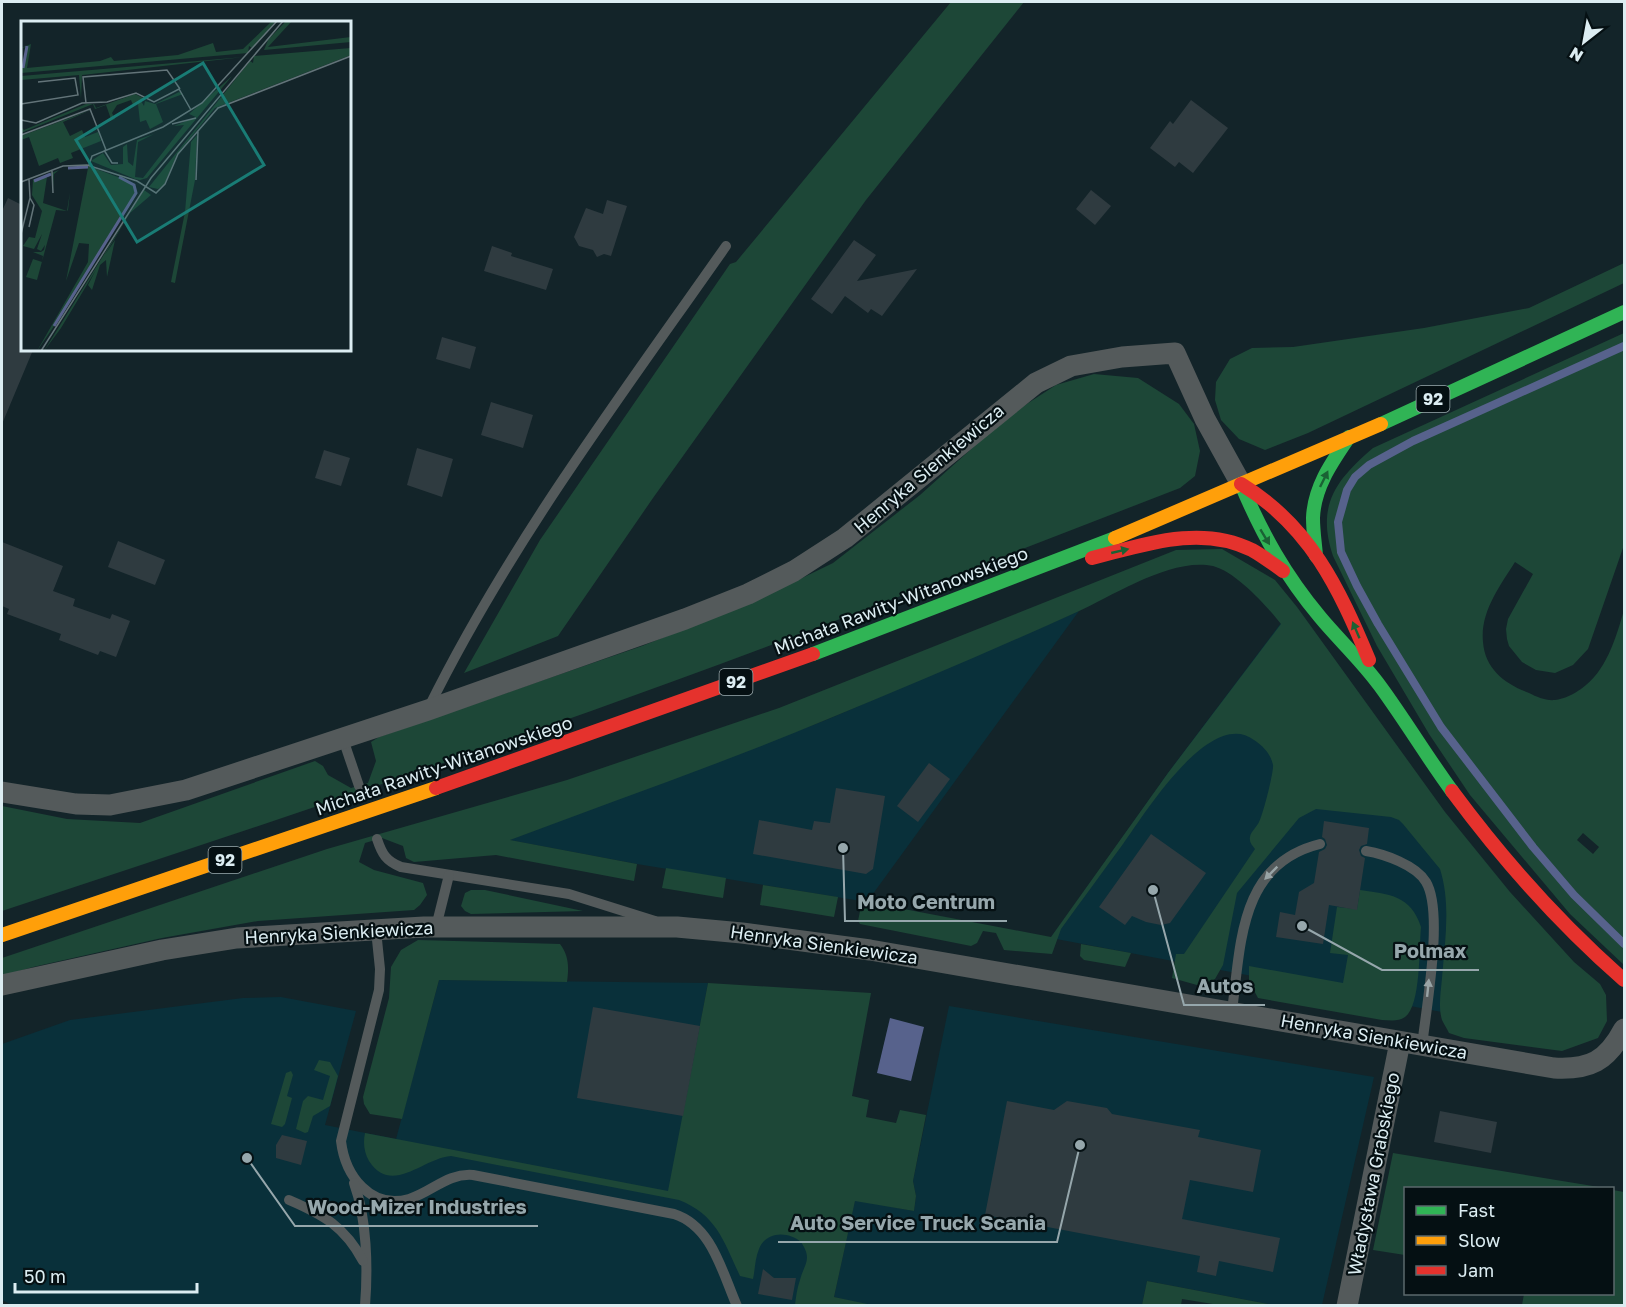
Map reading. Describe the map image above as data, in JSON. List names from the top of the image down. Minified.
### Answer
{"streets":{"main road":["92","Henryka Sienkiewicza","Michała Rawity-Witanowskiego"],"street":["Władysława Grabskiego"]},"crossings":[["Henryka Sienkiewicza","Michała Rawity-Witanowskiego"],["Henryka Sienkiewicza","Władysława Grabskiego"]],"places":["Moto Centrum","Autos","Polmax","Auto Service Truck Scania","Wood-Mizer Industries"],"legend":["Fast","Slow","Jam"],"scale_bar":"50 m","north":"bottom left"}
